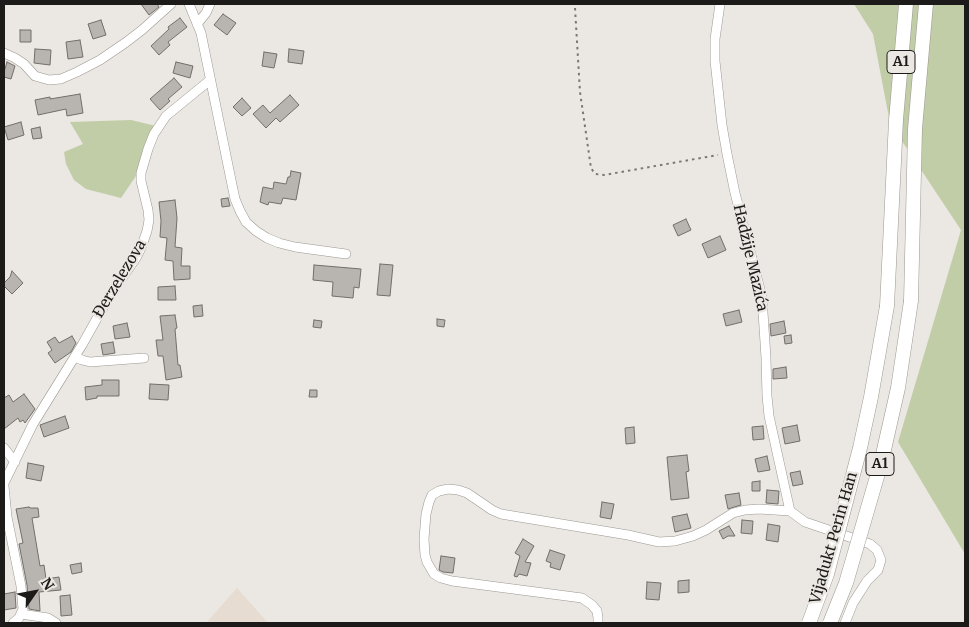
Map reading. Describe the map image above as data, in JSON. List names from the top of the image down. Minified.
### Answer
{"streets":{"highway":["A1","Vijadukt Perin Han"],"street":["Hadžije Mazića","Đerzelezova"]},"north":"top right"}
